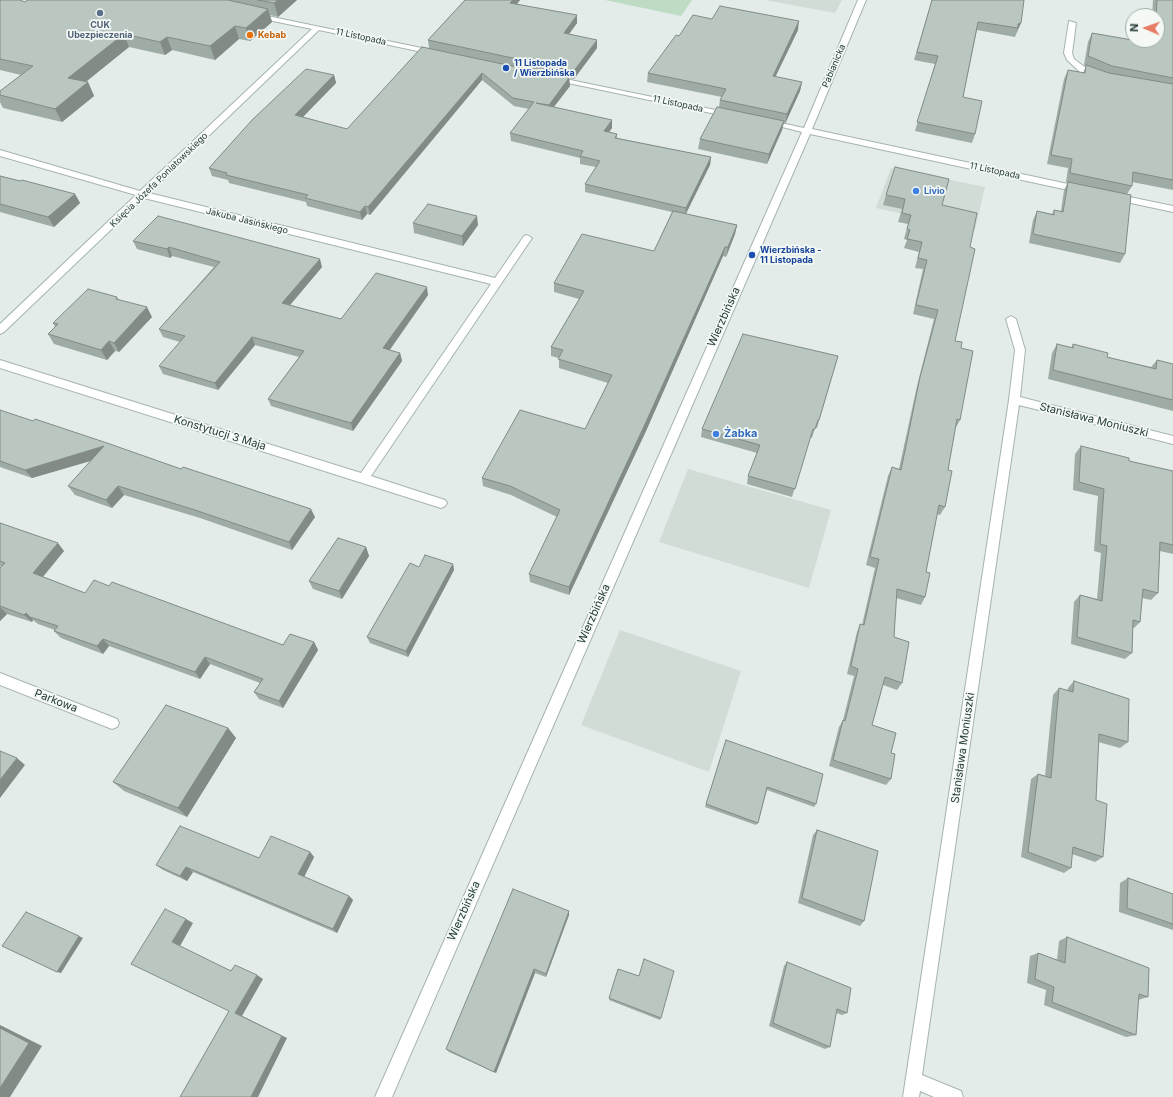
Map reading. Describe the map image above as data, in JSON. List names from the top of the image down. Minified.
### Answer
{"streets":{"street":["11 Listopada","Pabianicka","Księcia Józefa Poniatowskiego","Jakuba Jasińskiego","Wierzbińska","Stanisława Moniuszki","Konstytucji 3 Maja","Parkowa"]},"crossings":[["11 Listopada","Pabianicka"],["11 Listopada","Księcia Józefa Poniatowskiego"],["11 Listopada","Wierzbińska"],["Pabianicka","Wierzbińska"],["Księcia Józefa Poniatowskiego","Jakuba Jasińskiego"]],"places":["CUK Ubezpieczenia","Kebab","11 Listopada / Wierzbińska","Livio","Wierzbińska - 11 Listopada","Żabka"],"north":"left"}
